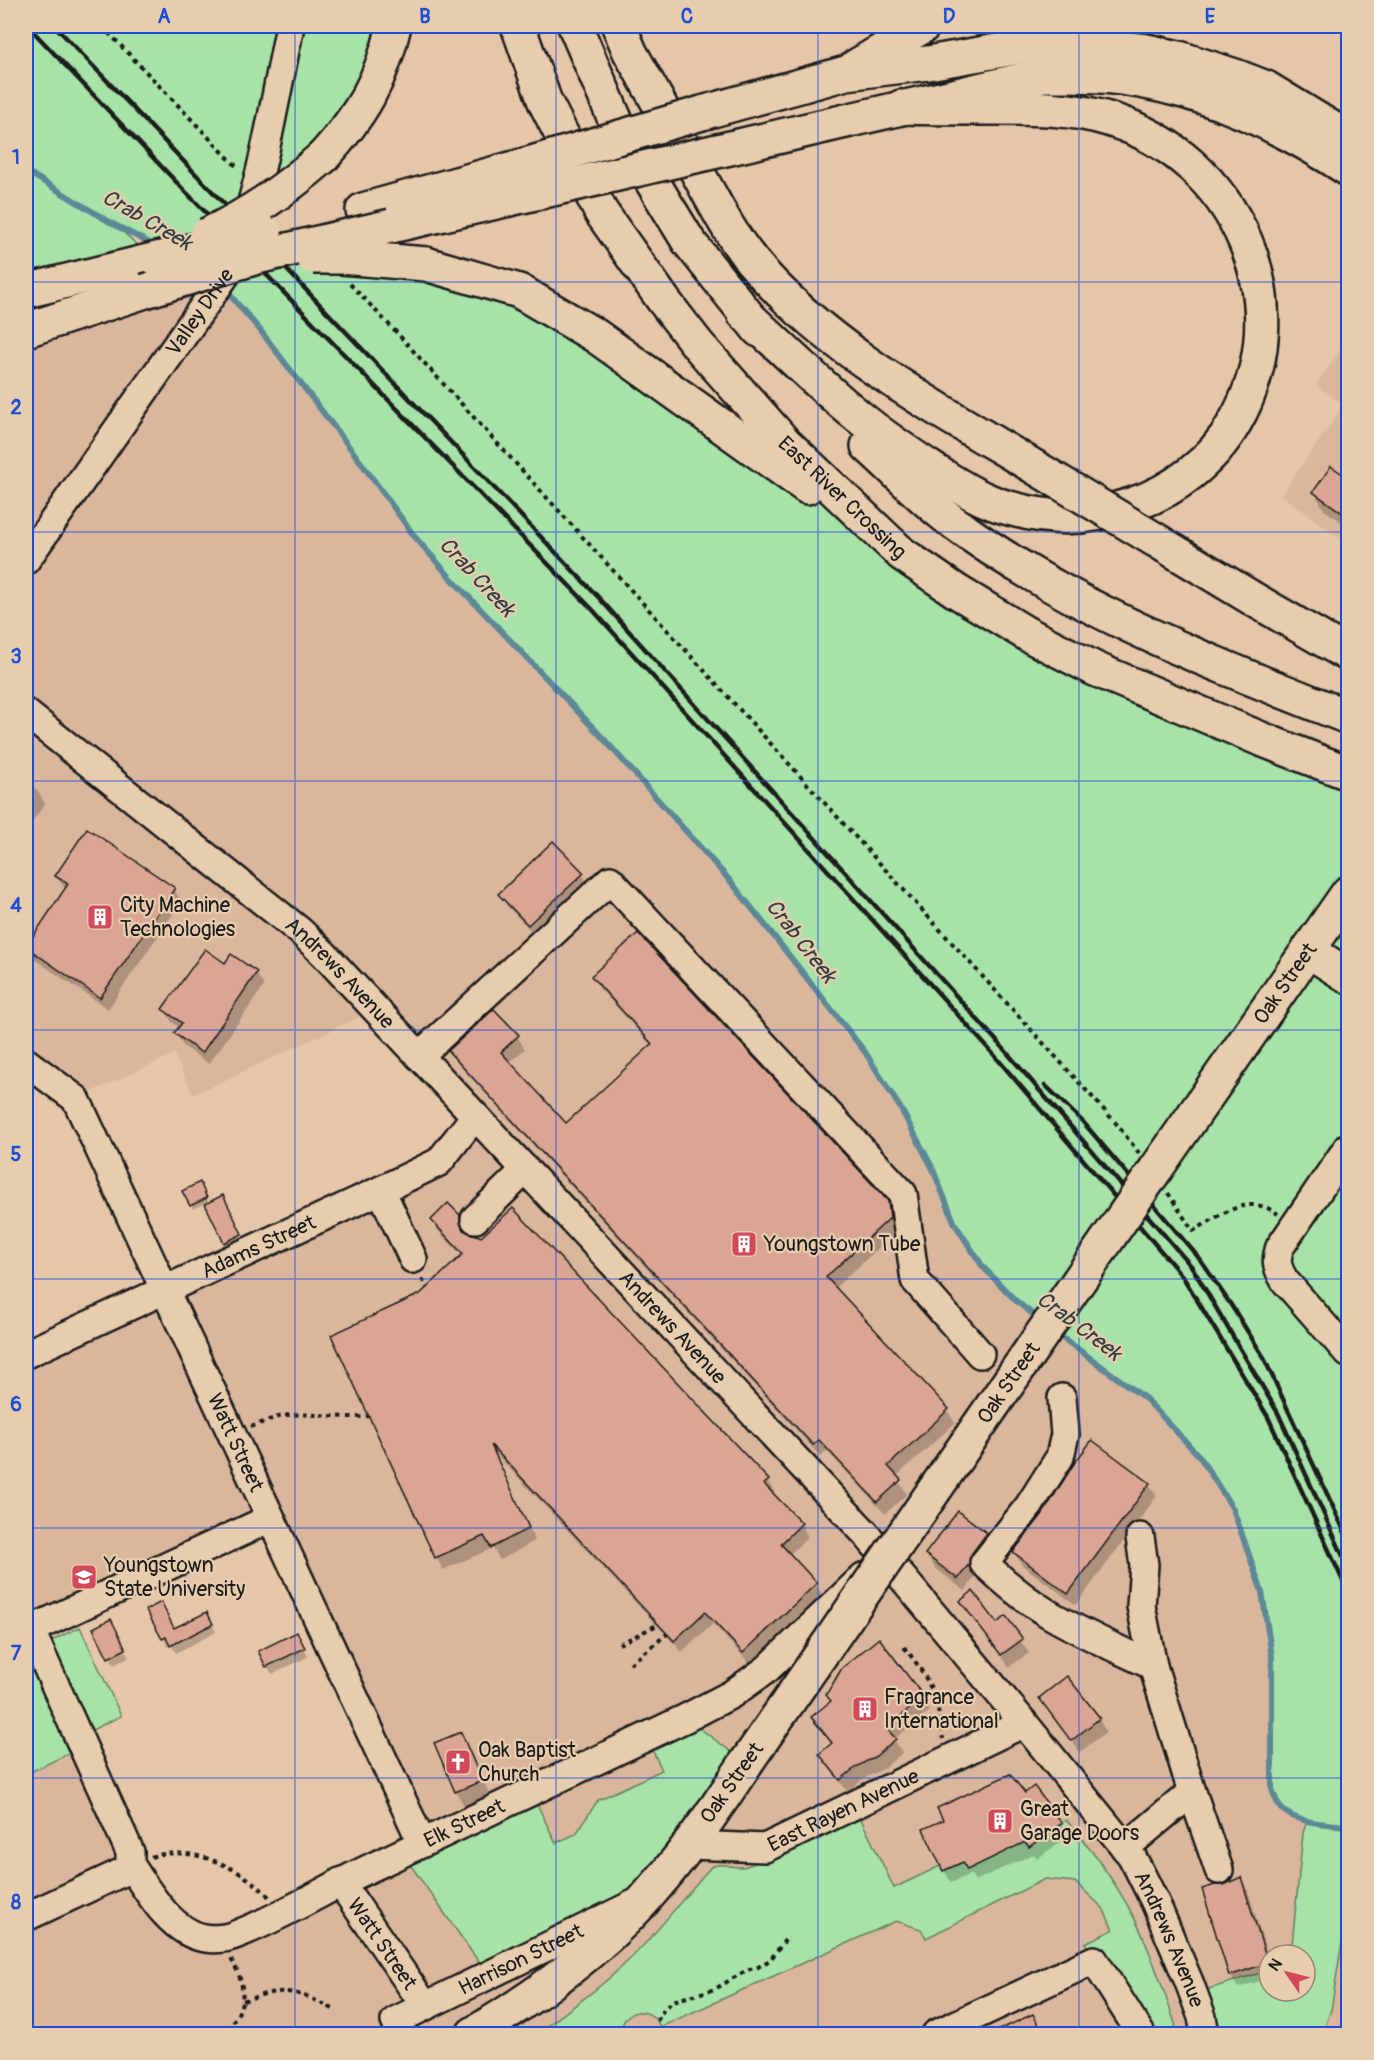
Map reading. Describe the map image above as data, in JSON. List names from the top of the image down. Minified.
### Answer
{"streets":{"main road":["East River Crossing","Oak Street"],"street":["Valley Drive","Andrews Avenue","Adams Street","Watt Street","East Rayen Avenue","Elk Street","Harrison Street"]},"crossings":[["Andrews Avenue","Adams Street"],["Andrews Avenue","East Rayen Avenue"],["Andrews Avenue","Elk Street"],["Oak Street","East Rayen Avenue"],["Adams Street","Watt Street"],["Watt Street","Elk Street"],["Watt Street","Harrison Street"]],"water":["Crab Creek"],"places":{"building":["City Machine Technologies","Youngstown Tube","Fragrance International","Great Garage Doors"],"school or university":["Youngstown State University"],"church":["Oak Baptist Church"]},"north":"top left","grid":{"columns":["A","B","C","D","E"],"rows":["1","2","3","4","5","6","7","8"]}}
